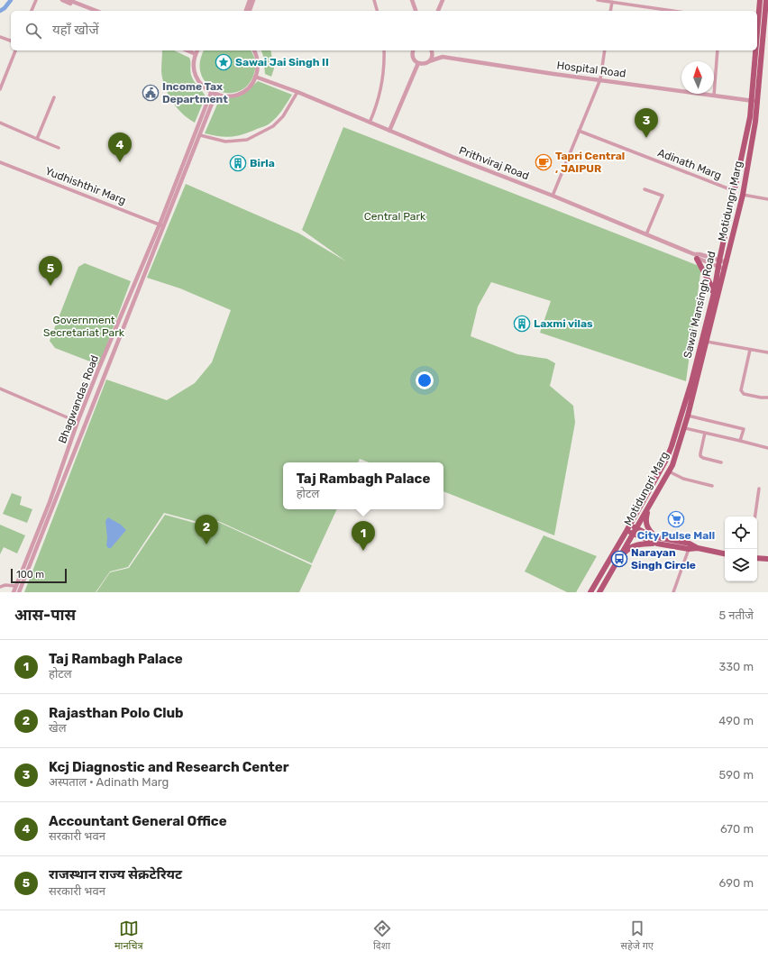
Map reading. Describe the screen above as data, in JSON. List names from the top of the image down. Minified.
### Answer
{"streets":{"main road":["Motidungri Marg","Sawai Mansingh Road"],"street":["Hospital Road","Prithviraj Road","Adinath Marg","Yudhishthir Marg","Bhagwandas Road"]},"crossings":[["Hospital Road","Motidungri Marg"],["Hospital Road","Sawai Mansingh Road"],["Prithviraj Road","Motidungri Marg"],["Prithviraj Road","Sawai Mansingh Road"],["Adinath Marg","Sawai Mansingh Road"],["Yudhishthir Marg","Bhagwandas Road"]],"parks":["Central Park","Government Secretariat Park"],"places":{"place":["Sawai Jai Singh II"],"public building":["Income Tax Department"],"cafe":["Tapri Central , JAIPUR"],"building":["Birla","Laxmi vilas"],"supermarket":["City Pulse Mall"],"bus stop":["Narayan Singh Circle"]},"scale_bar":"100 m","north":"top","page":{"search":"यहाँ खोजें","pins":["3","4","5","2","1"],"popup":["Taj Rambagh Palace","होटल"],"scale":"100 m","heading":["आस-पास","5 नतीजे"],"list":[{"mark":"1","name":"Taj Rambagh Palace","note":"होटल","value":"330 m"},{"mark":"2","name":"Rajasthan Polo Club","note":"खेल","value":"490 m"},{"mark":"3","name":"Kcj Diagnostic and Research Center","note":"अस्पताल · Adinath Marg","value":"590 m"},{"mark":"4","name":"Accountant General Office","note":"सरकारी भवन","value":"670 m"},{"mark":"5","name":"राजस्थान राज्य सेक्रटेरियट","note":"सरकारी भवन","value":"690 m"}],"nav":["मानचित्र","दिशा","सहेजे गए"]}}
